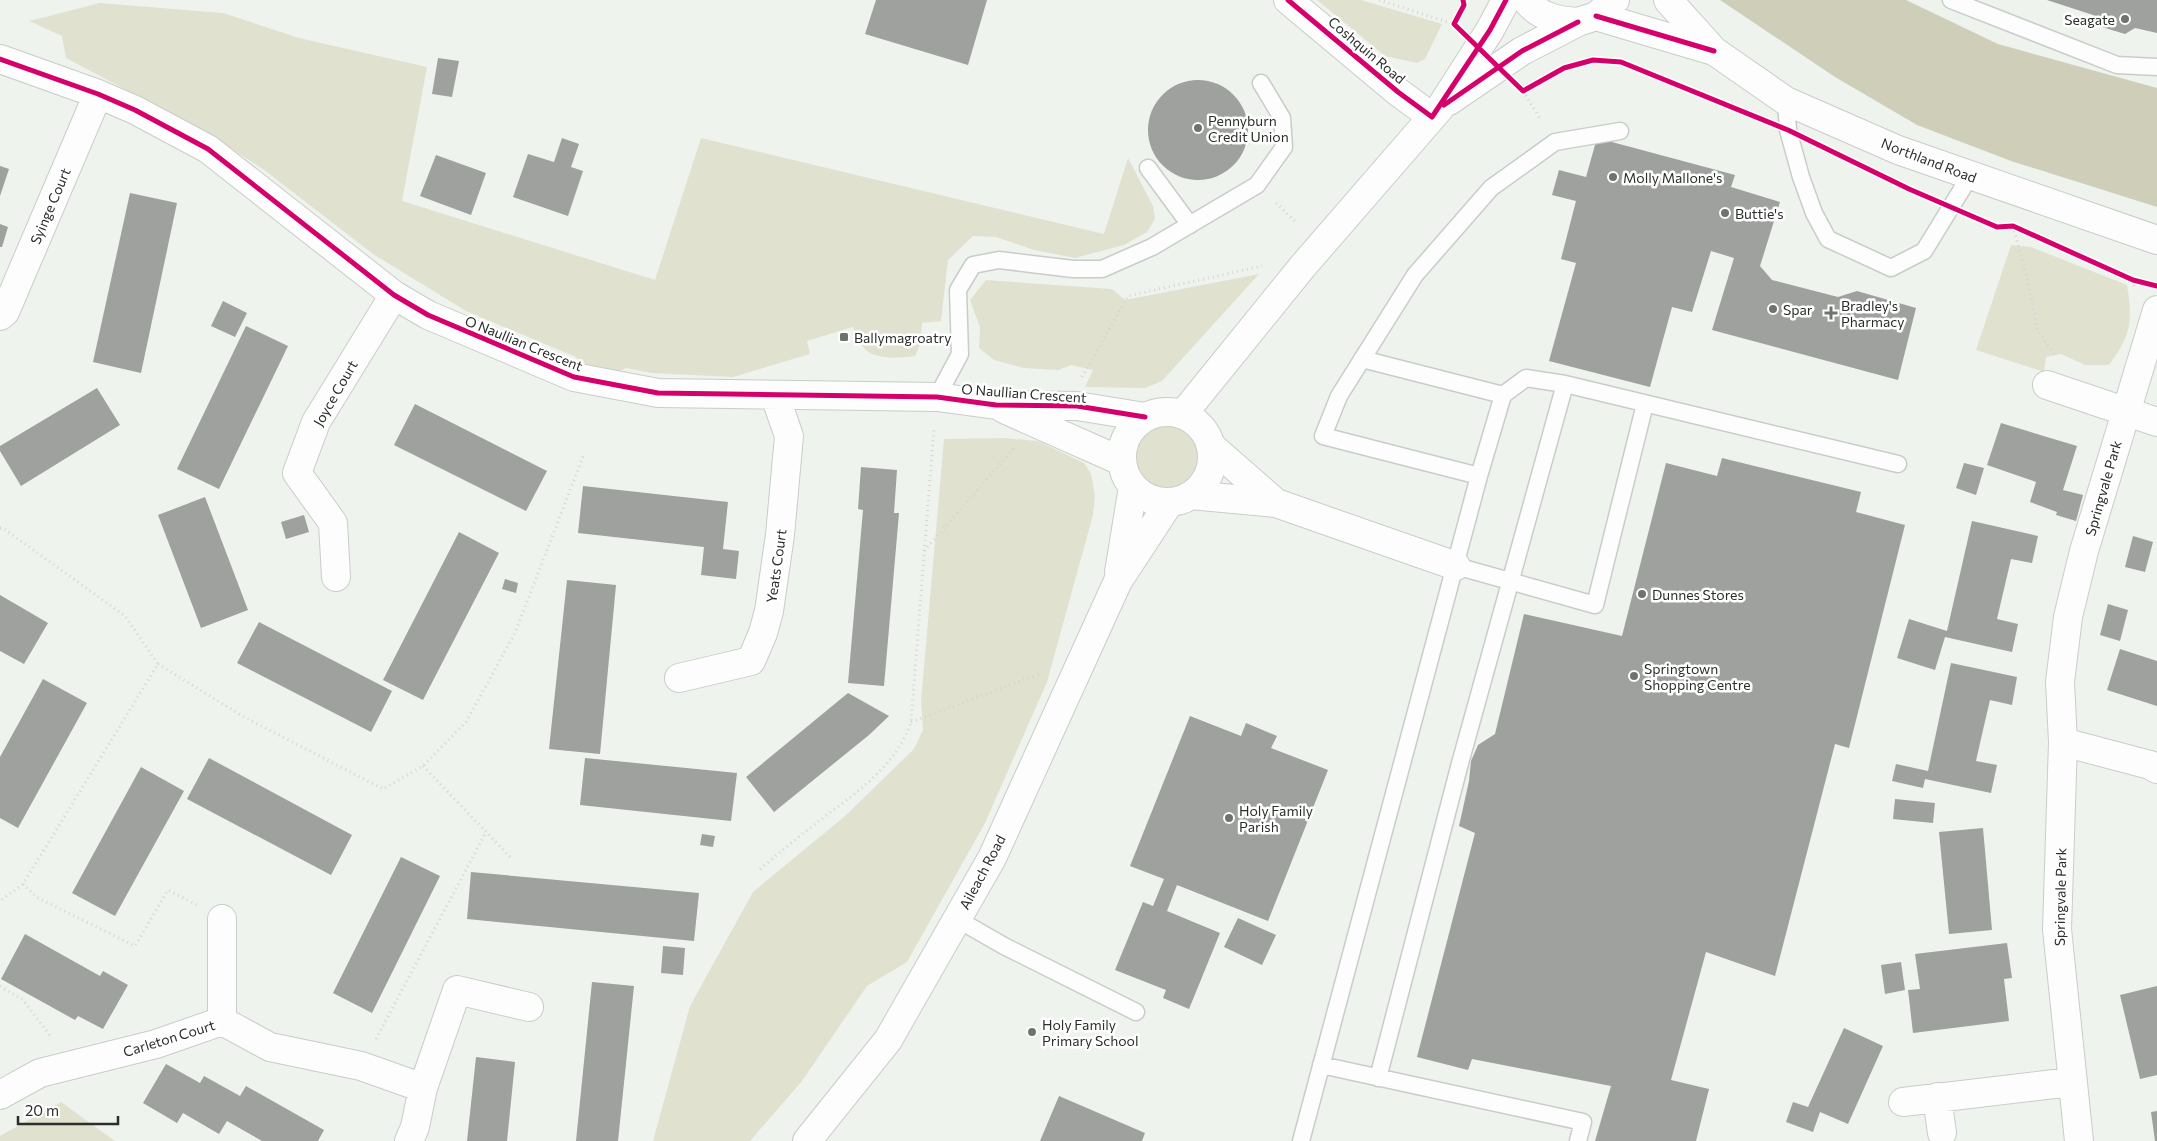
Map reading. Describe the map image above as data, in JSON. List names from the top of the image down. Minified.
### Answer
{"streets":{"street":["Coshquin Road","Northland Road","Syinge Court","O Naullian Crescent","Joyce Court","Springvale Park","Yeats Court","Aileach Road","Carleton Court"]},"crossings":[["Syinge Court","O Naullian Crescent"],["O Naullian Crescent","Joyce Court"],["O Naullian Crescent","Yeats Court"],["O Naullian Crescent","Aileach Road"]],"places":{"other":["Seagate","Pennyburn Credit Union","Molly Mallone's","Buttie's","Spar","Dunnes Stores","Springtown Shopping Centre","Holy Family Parish","Holy Family Primary School"],"health":["Bradley's Pharmacy"],"transit":["Ballymagroatry"]},"scale_bar":"20 m"}
